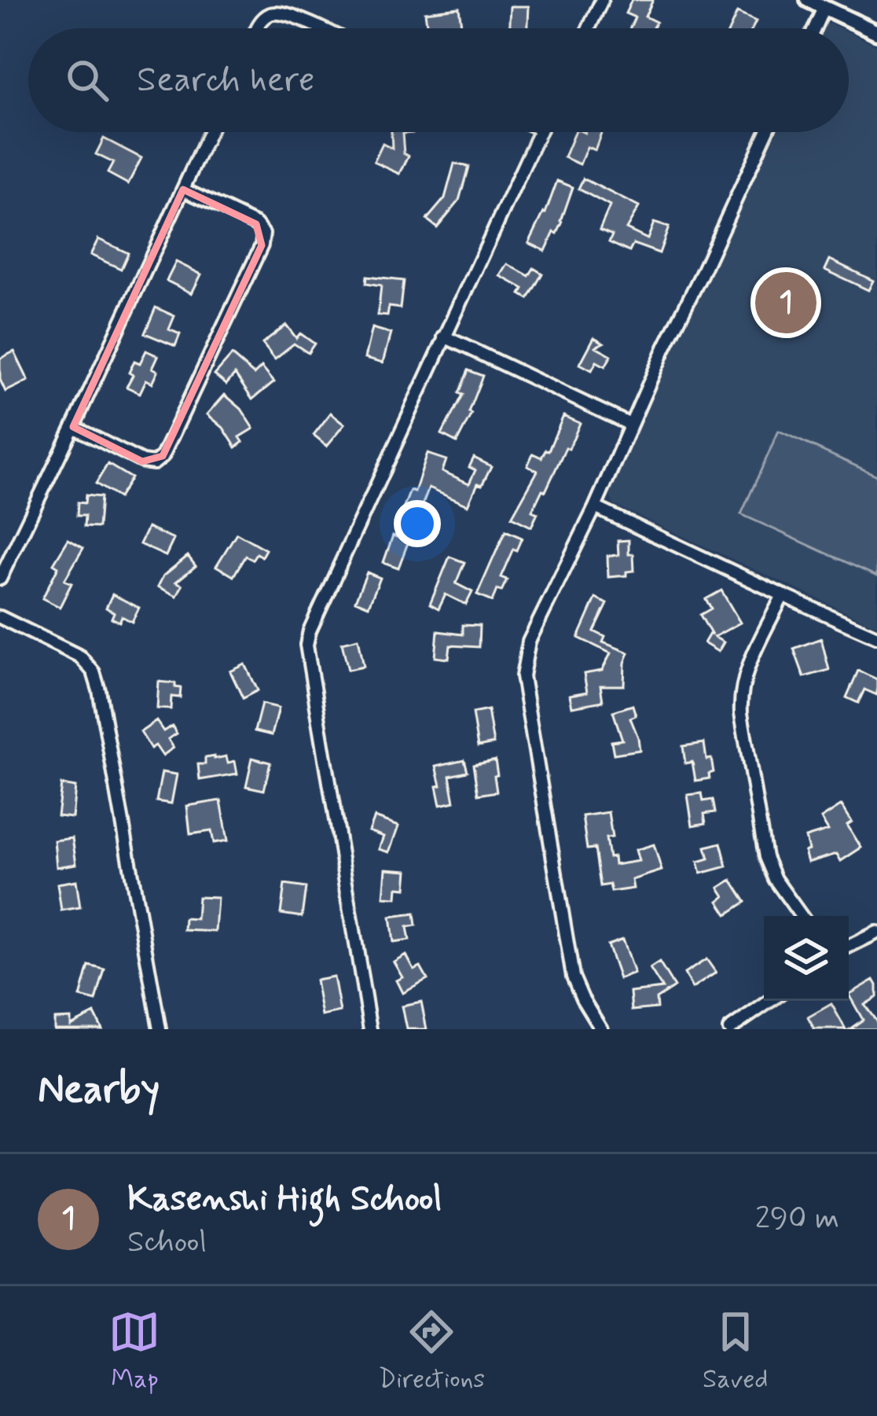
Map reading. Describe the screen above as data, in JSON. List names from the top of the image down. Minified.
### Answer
{"page":{"search":"Search here","pins":"1","heading":"Nearby","list":[{"mark":"1","name":"Kasenshi High School","note":"School","value":"290 m"}],"nav":["Map","Directions","Saved"]}}
